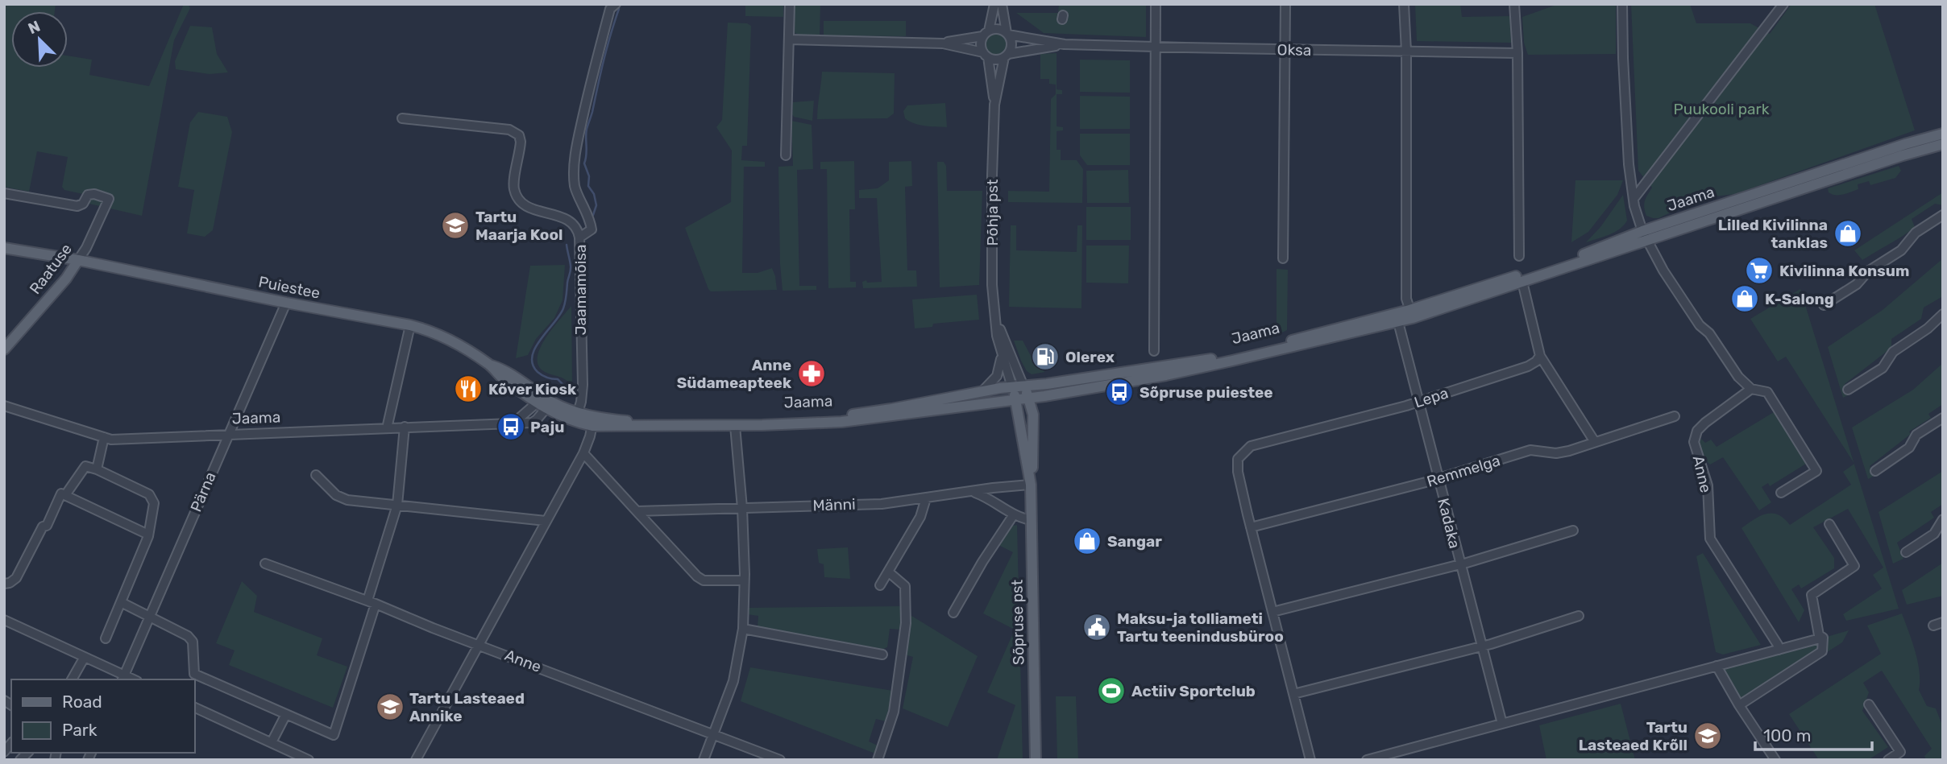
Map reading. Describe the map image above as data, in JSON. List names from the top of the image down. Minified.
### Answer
{"streets":{"main road":["Jaama","Raatuse","Puiestee","Sõpruse pst"],"street":["Oksa","Põhja pst","Jaamamõisa","Lepa","Remmelga","Anne","Pärna","Männi","Kadaka"]},"crossings":[["Oksa","Põhja pst"],["Jaama","Põhja pst"],["Jaama","Puiestee"],["Jaama","Jaamamõisa"],["Jaama","Pärna"],["Jaama","Kadaka"],["Jaama","Sõpruse pst"],["Põhja pst","Sõpruse pst"],["Raatuse","Puiestee"],["Puiestee","Pärna"],["Lepa","Remmelga"],["Lepa","Kadaka"],["Remmelga","Kadaka"],["Männi","Sõpruse pst"]],"parks":["Puukooli park"],"places":{"school or university":["Tartu Maarja Kool","Tartu Lasteaed Annike","Tartu Lasteaed Krõll"],"shop":["Lilled Kivilinna tanklas","K-Salong","Sangar"],"supermarket":["Kivilinna Konsum"],"fuel station":["Olerex"],"pharmacy":["Anne Südameapteek"],"restaurant":["Kõver Kiosk"],"bus stop":["Sõpruse puiestee","Paju"],"public building":["Maksu-ja tolliameti Tartu teenindusbüroo"],"sports":["Actiiv Sportclub"]},"legend":["Road","Park"],"scale_bar":"100 m","north":"top left"}
